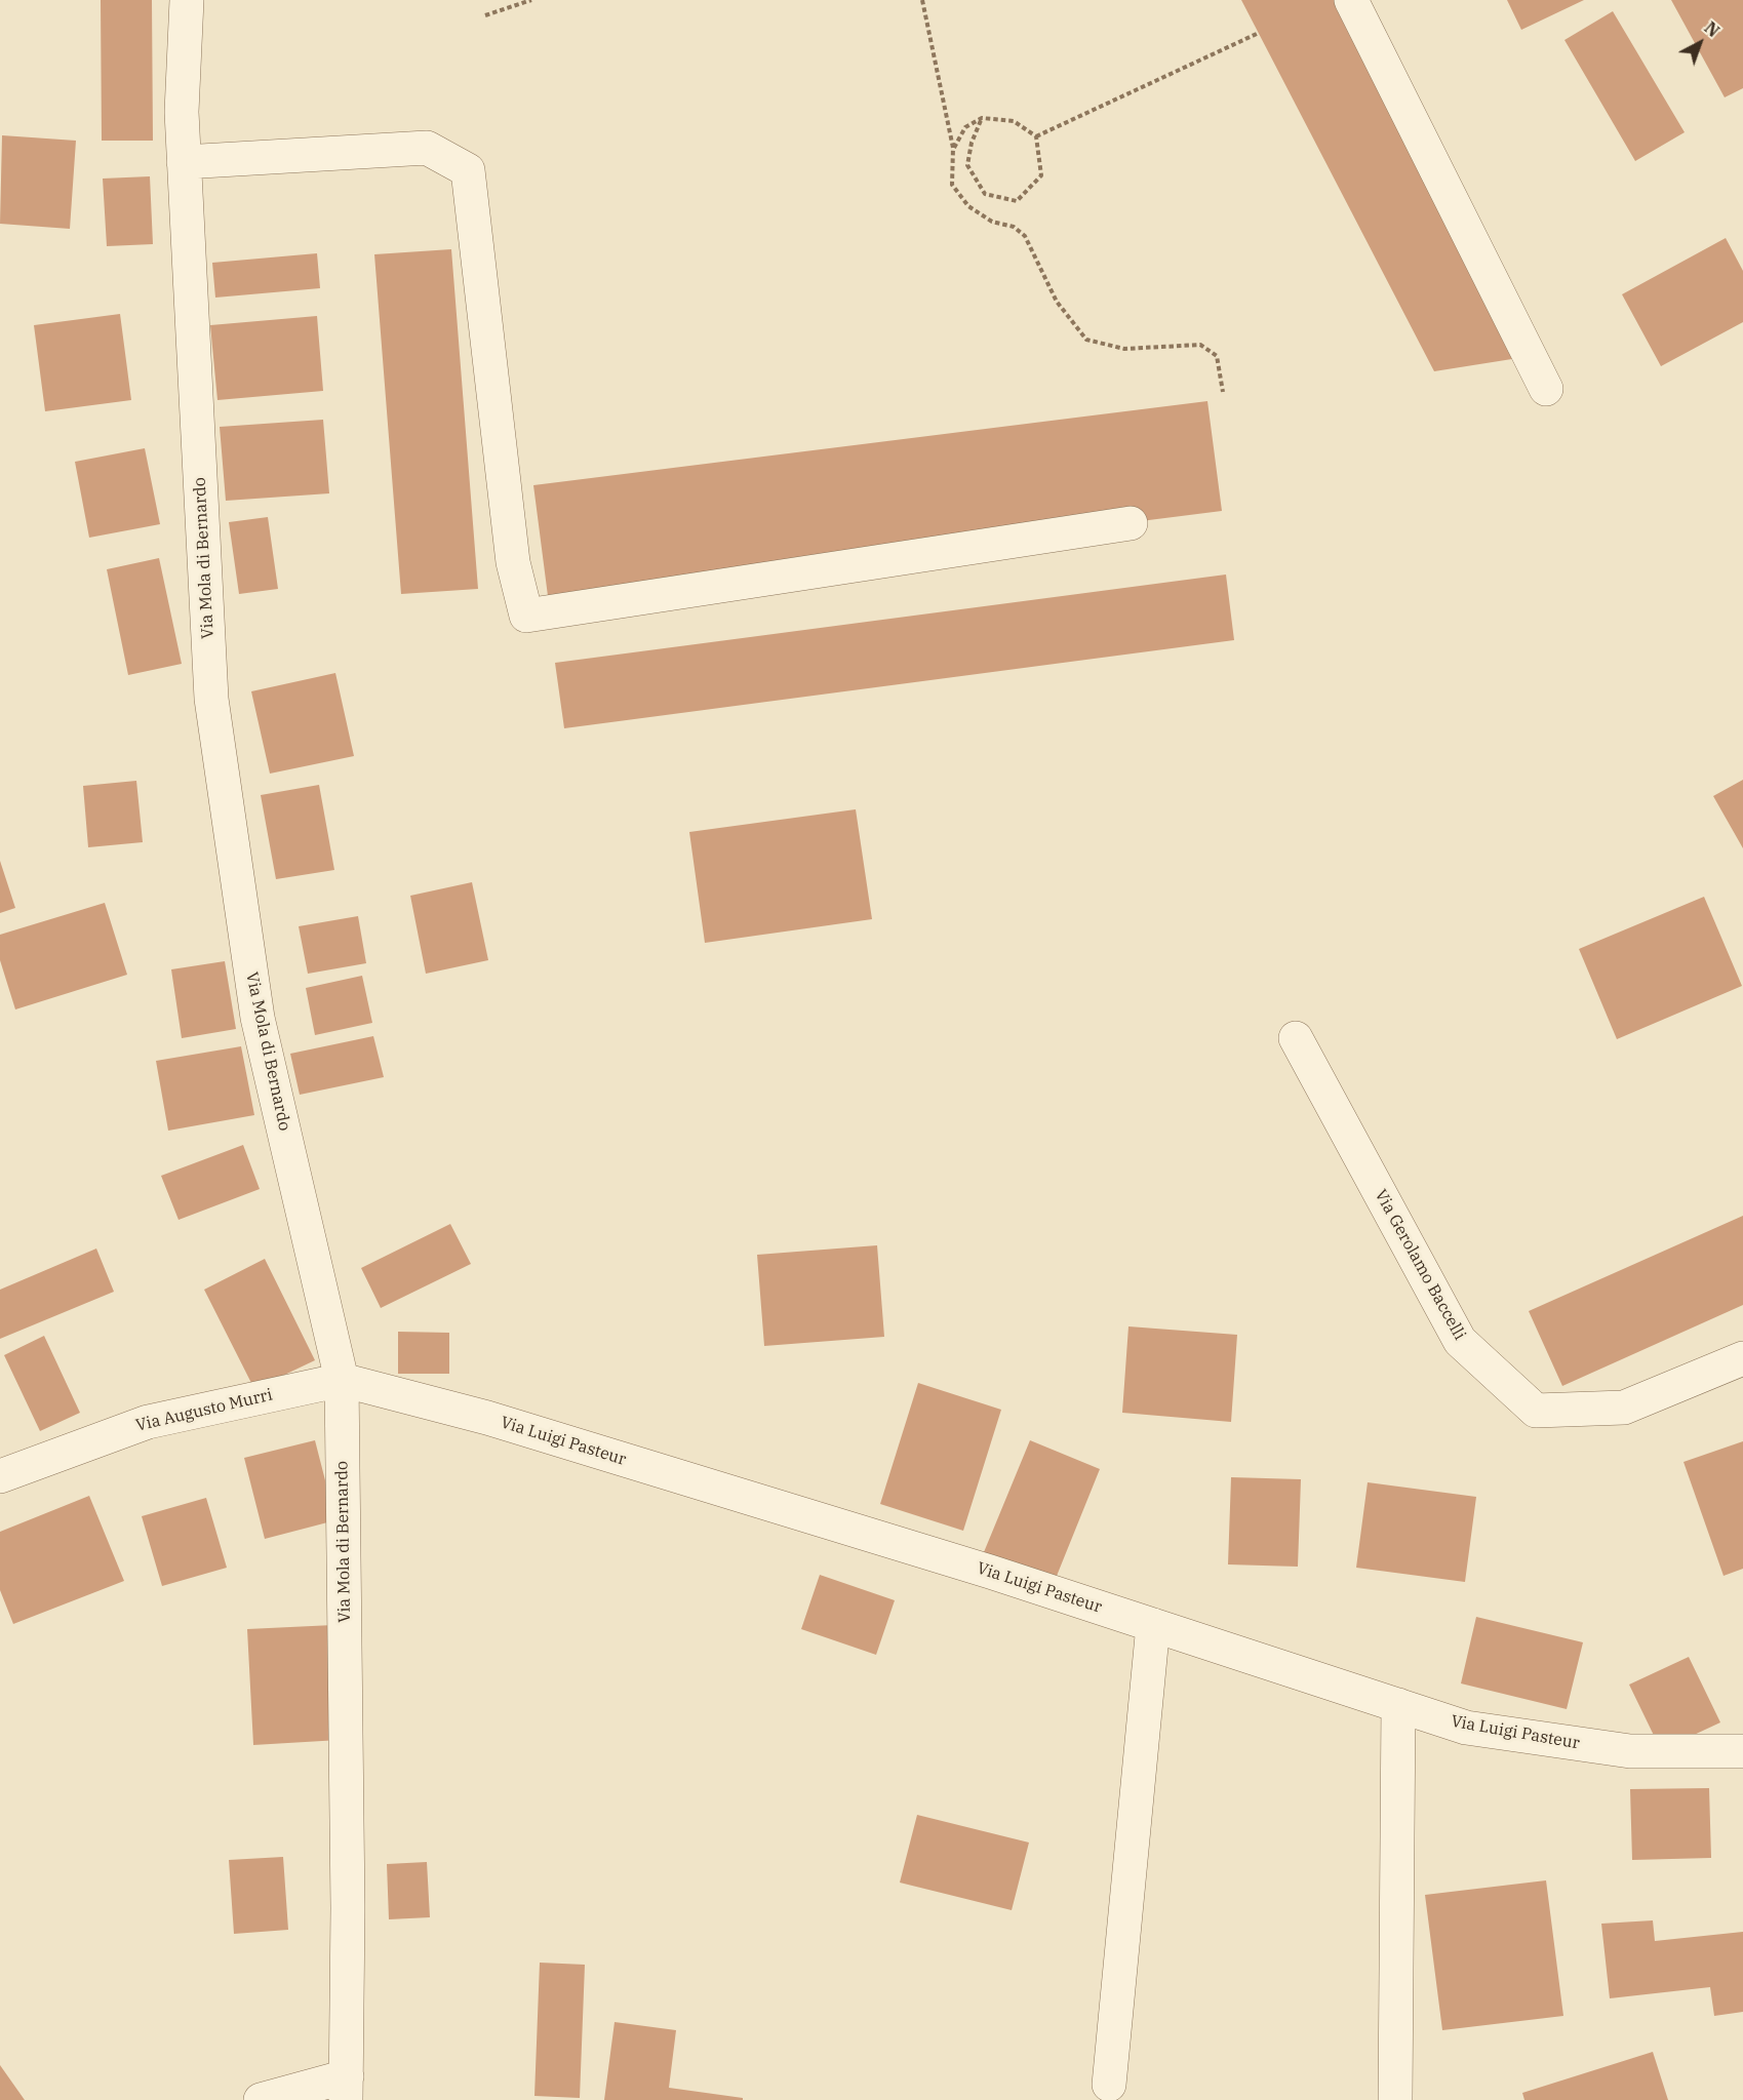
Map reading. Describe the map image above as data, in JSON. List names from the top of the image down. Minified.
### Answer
{"streets":{"street":["Via Mola di Bernardo","Via Gerolamo Baccelli","Via Augusto Murri","Via Luigi Pasteur"]},"crossings":[["Via Mola di Bernardo","Via Augusto Murri"],["Via Mola di Bernardo","Via Luigi Pasteur"],["Via Augusto Murri","Via Luigi Pasteur"]],"north":"top right"}
